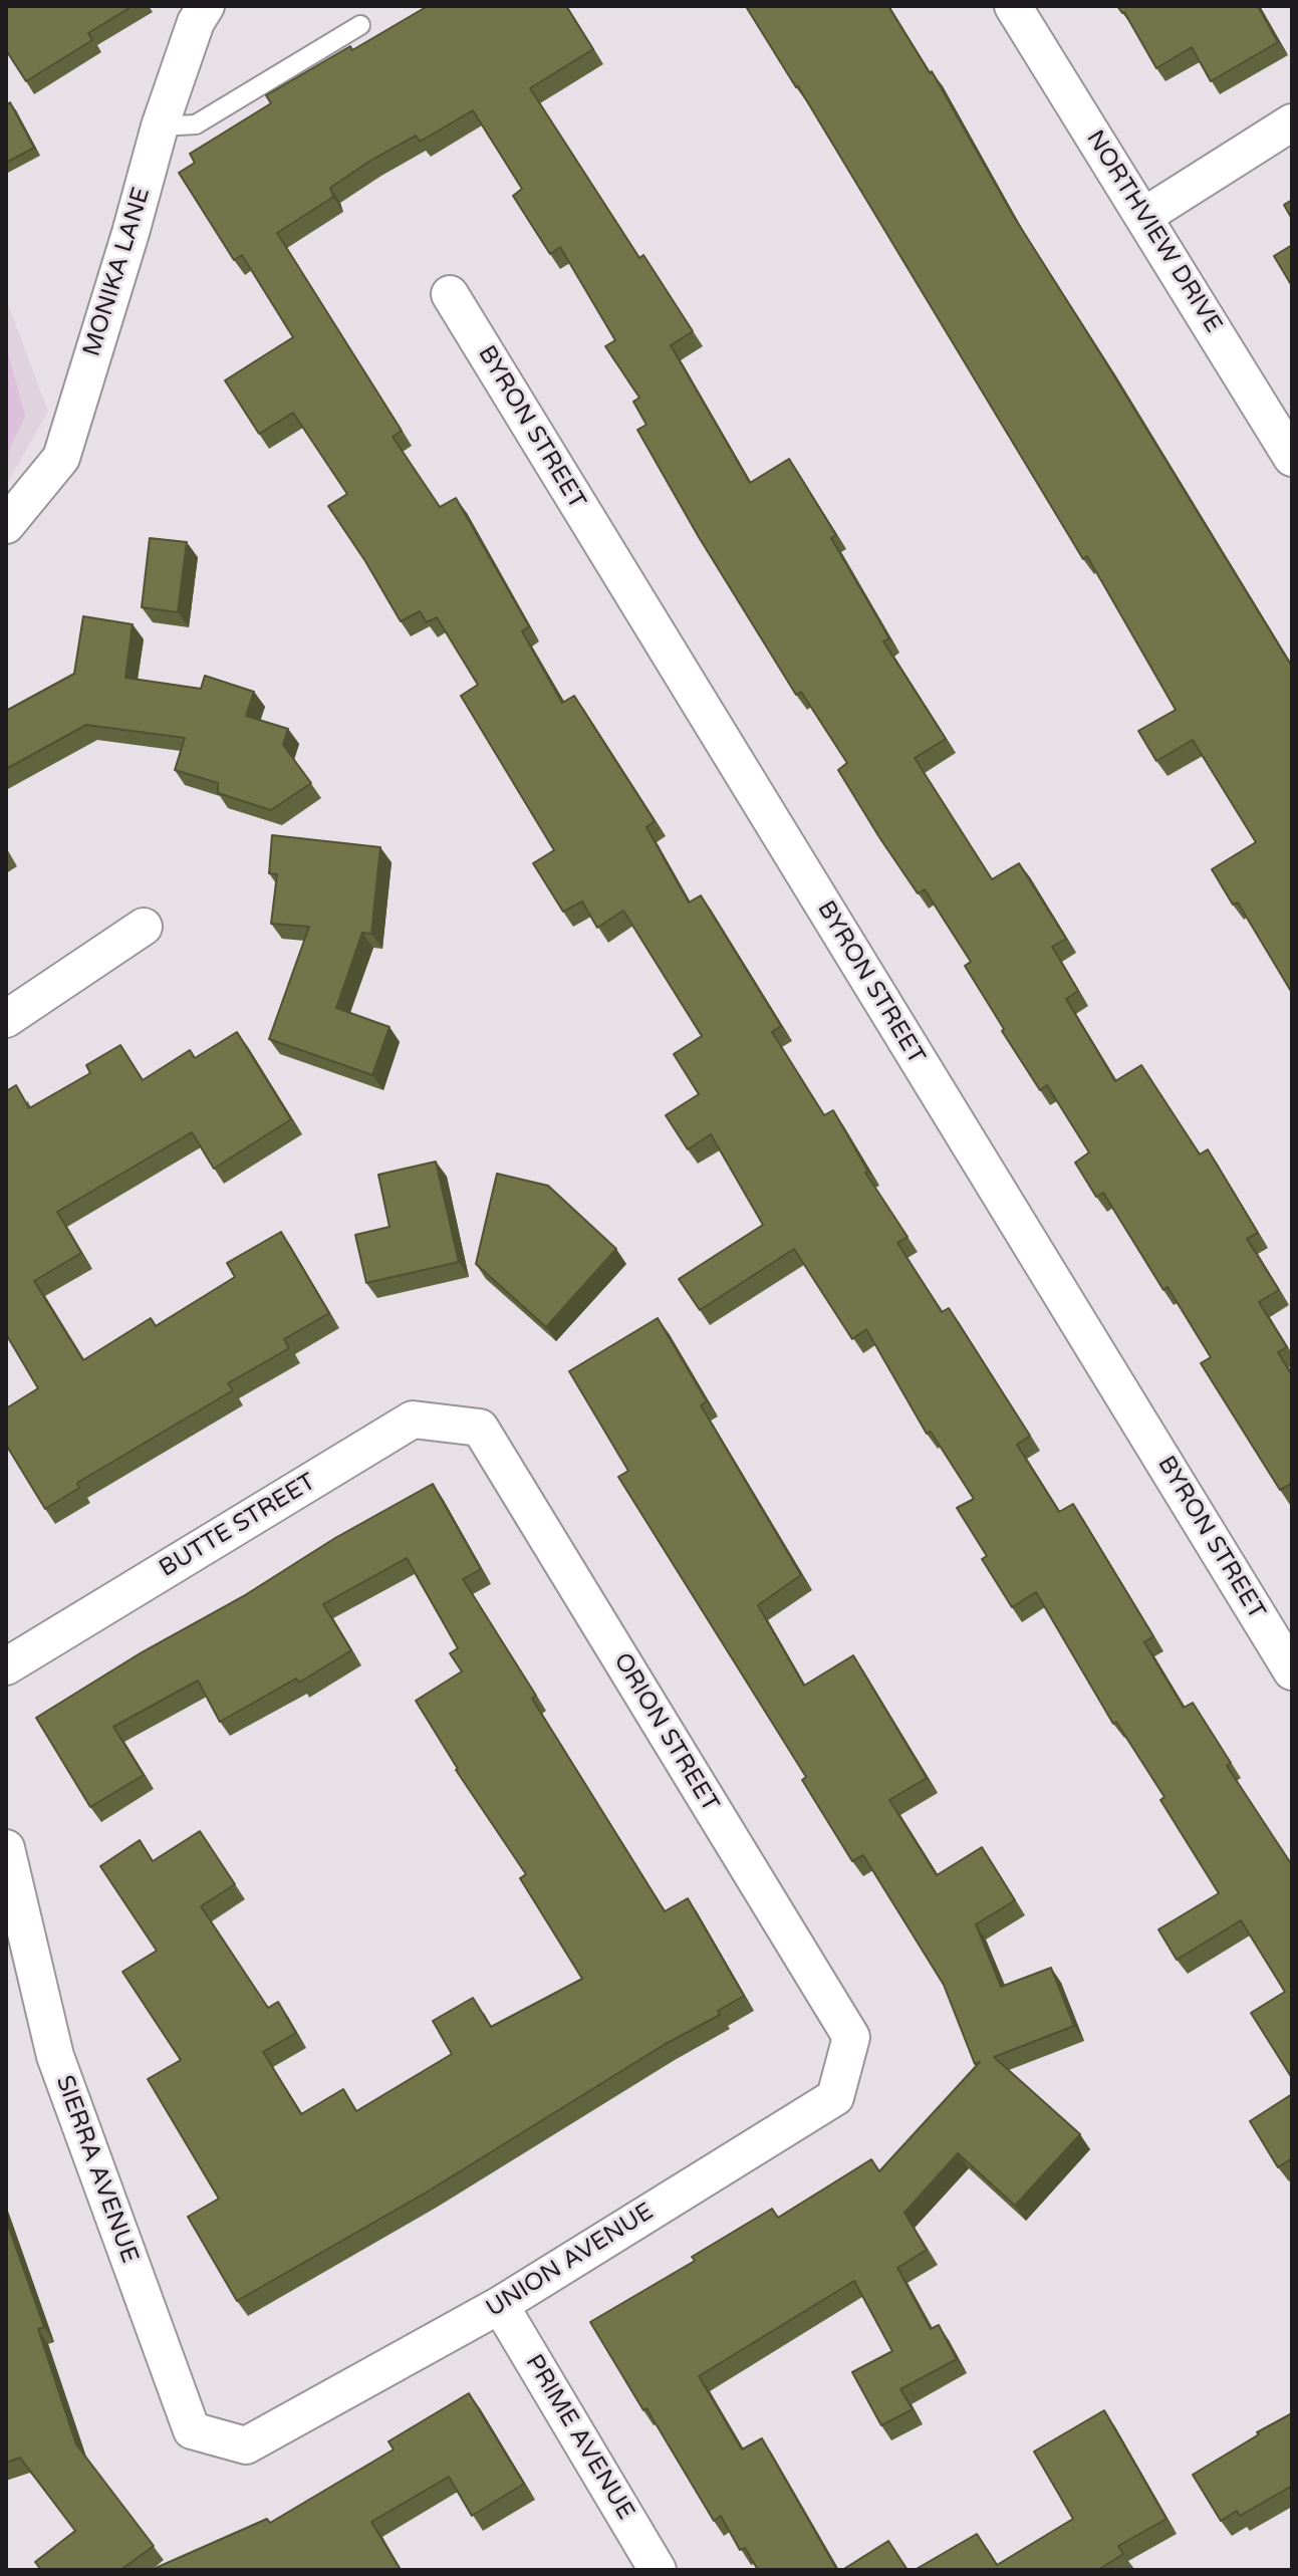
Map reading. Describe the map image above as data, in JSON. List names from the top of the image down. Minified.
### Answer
{"streets":{"street":["NORTHVIEW DRIVE","MONIKA LANE","BYRON STREET","BUTTE STREET","ORION STREET","SIERRA AVENUE","UNION AVENUE","PRIME AVENUE"]},"crossings":[["BUTTE STREET","ORION STREET"],["ORION STREET","UNION AVENUE"],["SIERRA AVENUE","UNION AVENUE"],["UNION AVENUE","PRIME AVENUE"]]}
